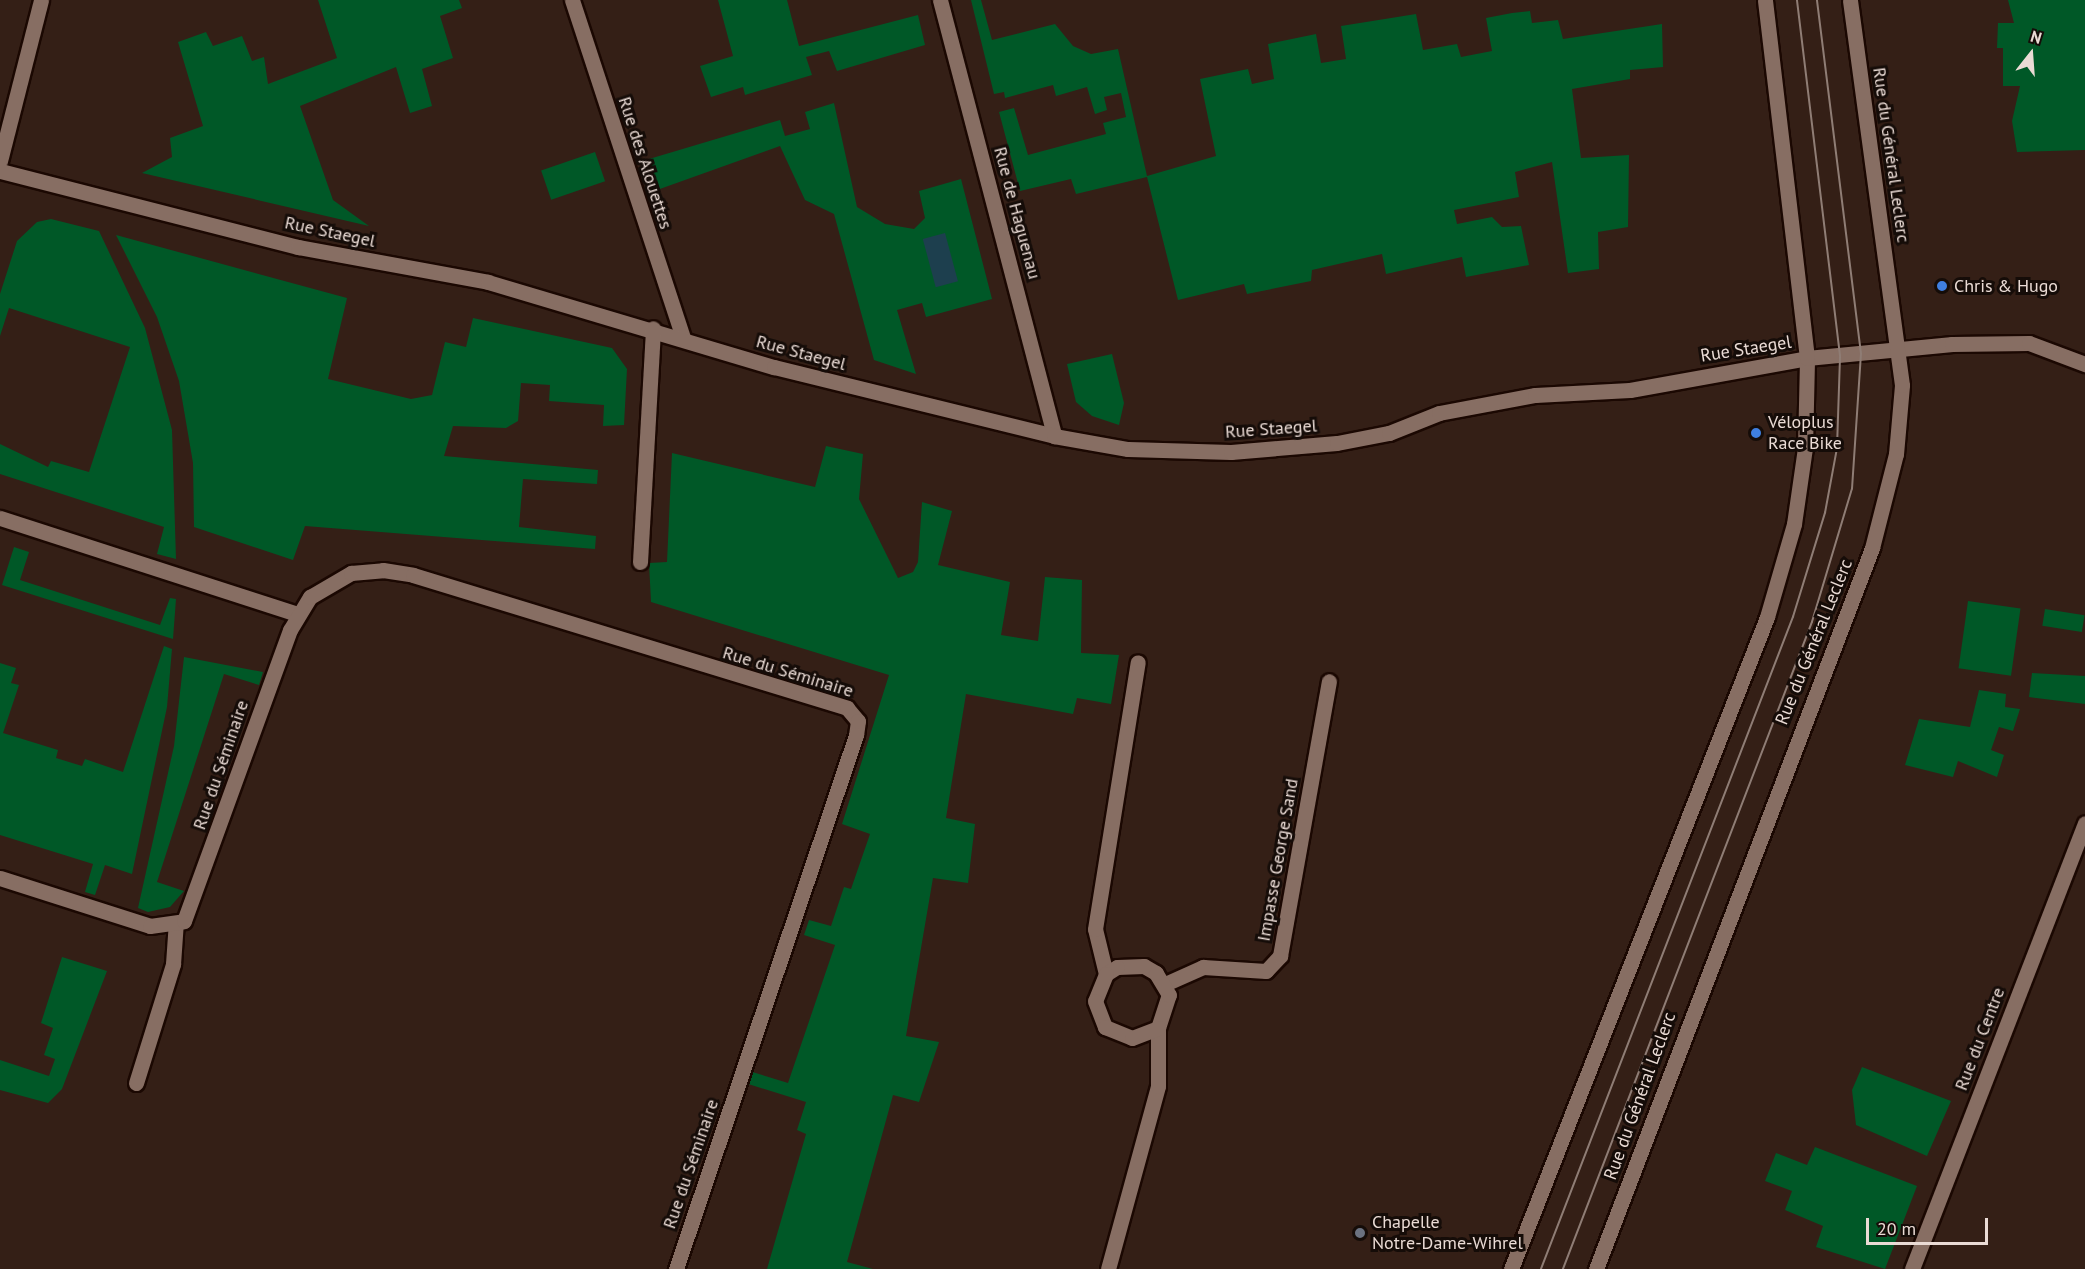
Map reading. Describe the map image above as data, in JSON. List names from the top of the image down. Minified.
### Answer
{"streets":{"street":["Rue du Général Leclerc","Rue des Alouettes","Rue de Haguenau","Rue Staegel","Rue du Séminaire","Impasse George Sand","Rue du Centre"]},"crossings":[["Rue du Général Leclerc","Rue Staegel"],["Rue des Alouettes","Rue Staegel"],["Rue de Haguenau","Rue Staegel"]],"places":["Chris & Hugo","Véloplus Race Bike","Chapelle Notre-Dame-Wihrel"],"scale_bar":"20 m","north":"top"}
